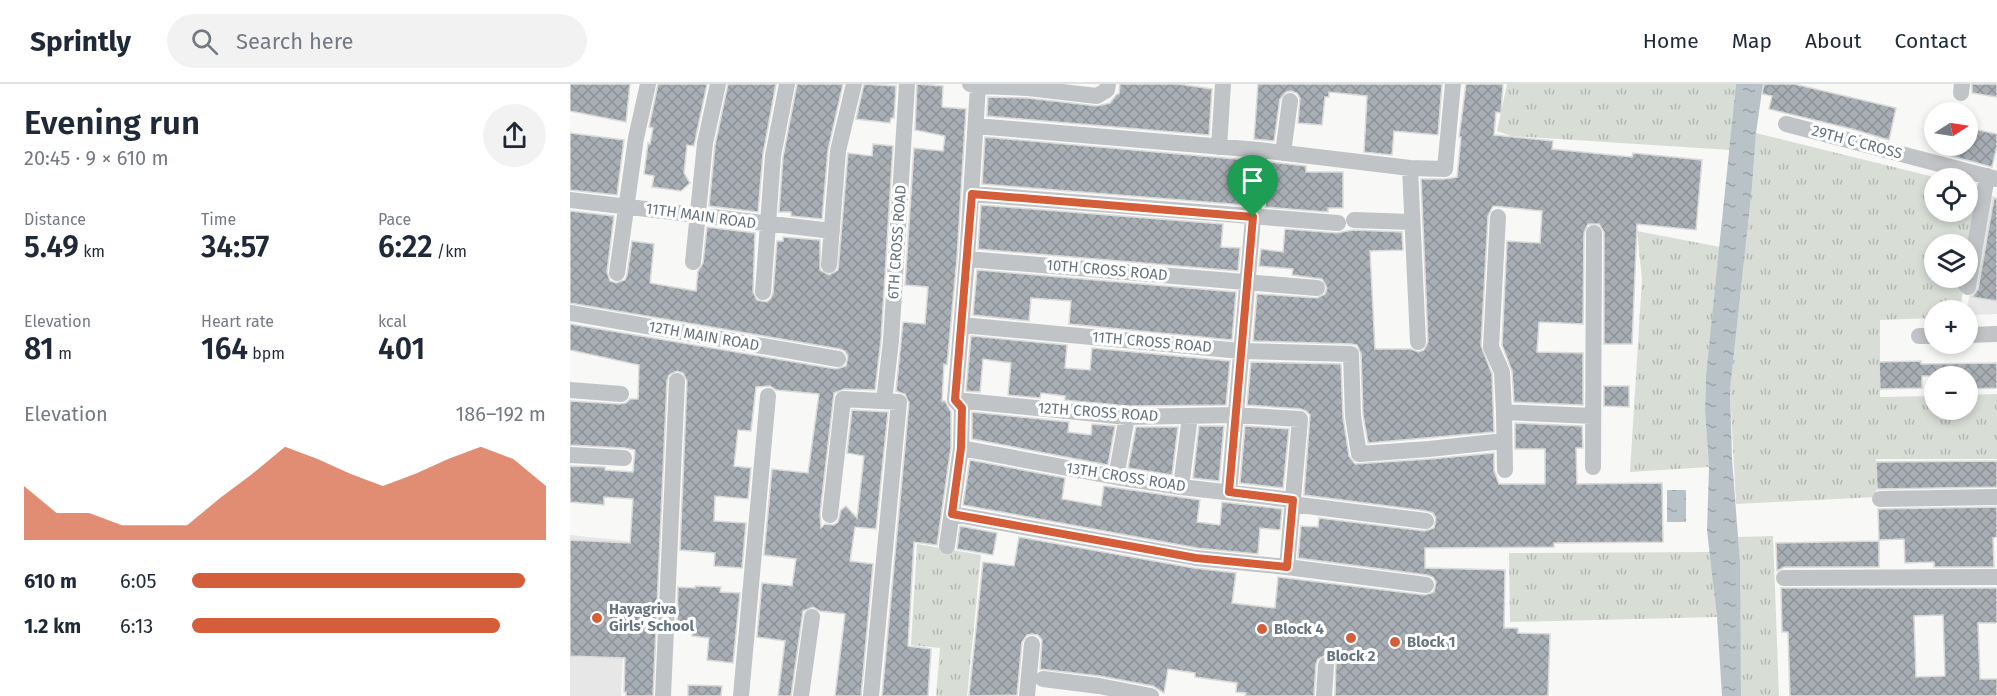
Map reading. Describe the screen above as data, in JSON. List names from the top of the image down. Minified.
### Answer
{"streets":{"street":["29TH C CROSS","11TH MAIN ROAD","6TH CROSS ROAD","10TH CROSS ROAD","12TH MAIN ROAD","11TH CROSS ROAD","12TH CROSS ROAD","13TH CROSS ROAD"]},"crossings":[["12TH CROSS ROAD","13TH CROSS ROAD"]],"places":["Hayagriva Girls' School","Block 4","Block 2","Block 1"],"north":"right","page":{"header":"Sprintly","search":"Search here","nav":["Home","Map","About","Contact"],"heading":["Evening run","20:45 · 9 × 610 m"],"map_buttons":["+","−"],"stats":[["Distance","5.49 km"],["Time","34:57"],["Pace","6:22 /km"],["Elevation","81 m"],["Heart rate","164 bpm"],["kcal","401"]],"chart":["Elevation","186–192 m"],"list":[{"name":"610 m","note":"6:05"},{"name":"1.2 km","note":"6:13"}]}}
